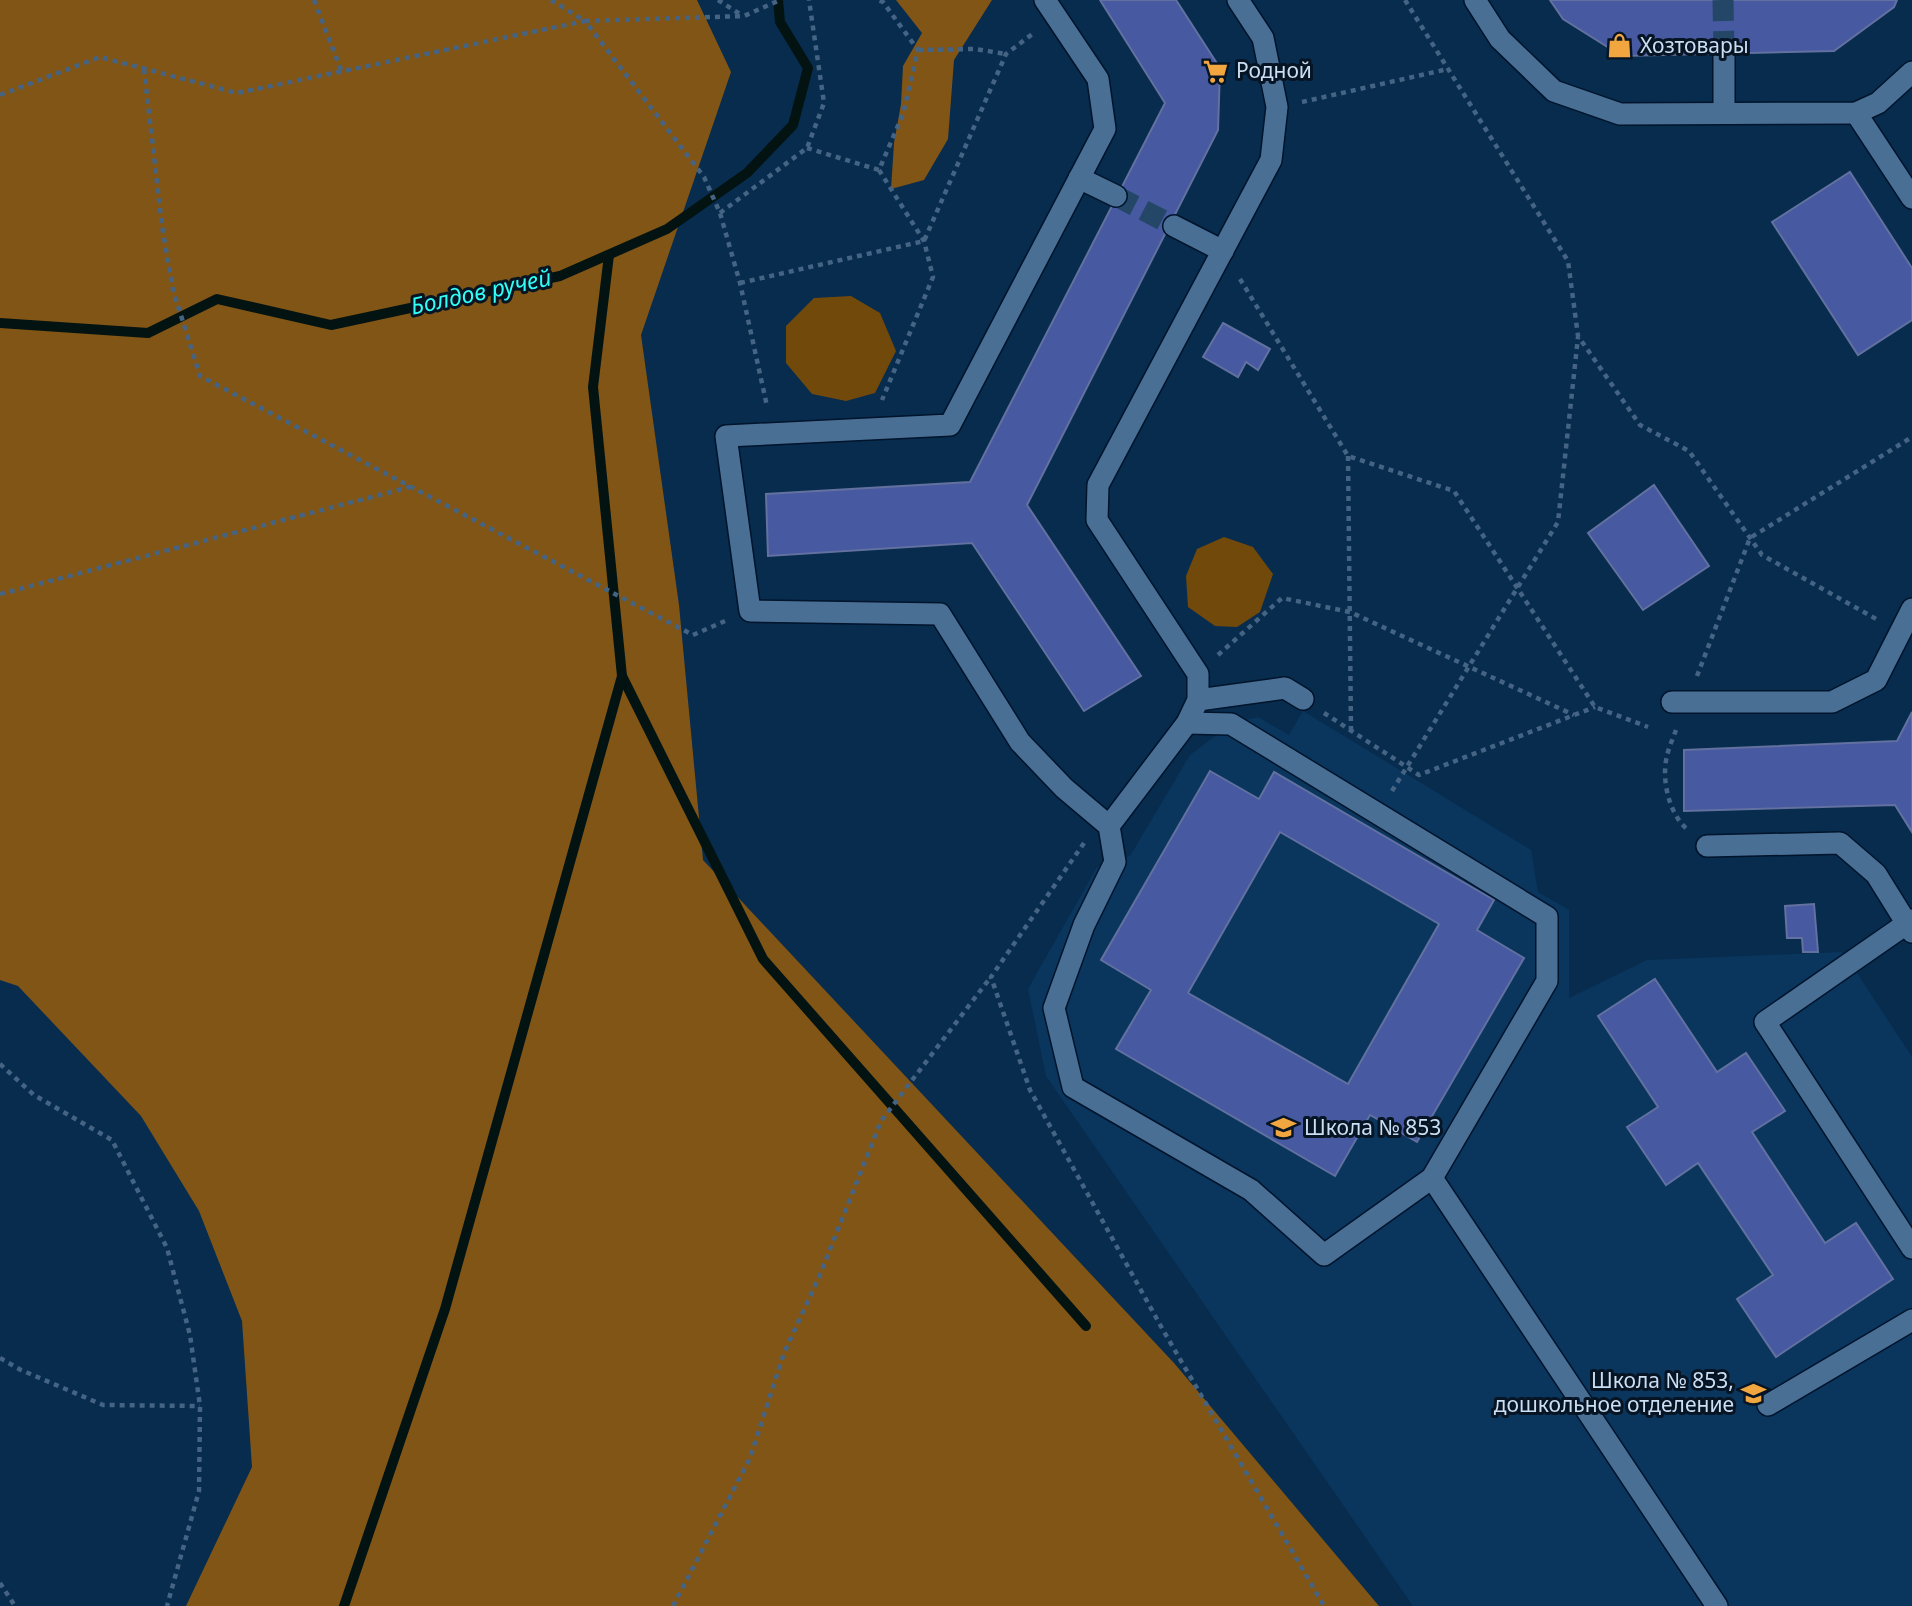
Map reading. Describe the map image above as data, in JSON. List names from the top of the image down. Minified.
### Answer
{"water":["Болдов ручей"],"places":{"shop":["Хозтовары"],"supermarket":["Родной"],"school or university":["Школа № 853","Школа № 853, дошкольное отделение"]}}
